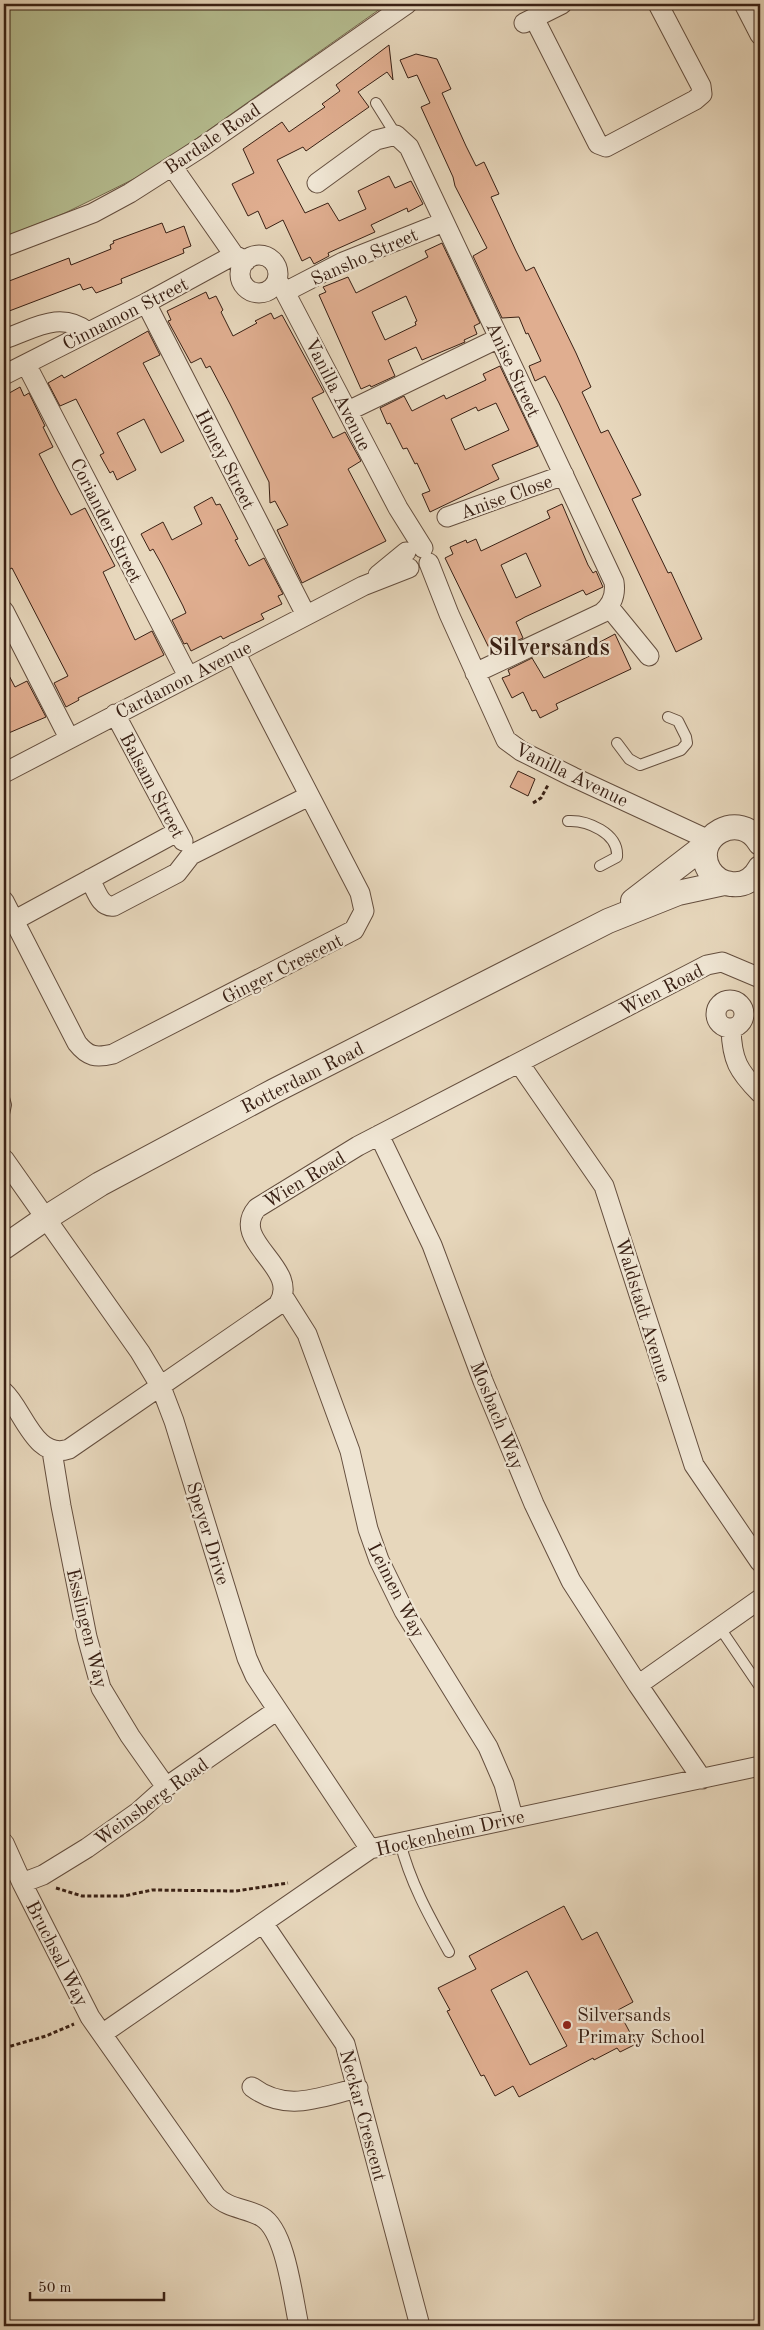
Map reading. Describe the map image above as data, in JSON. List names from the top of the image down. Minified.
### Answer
{"streets":{"street":["Bardale Road","Sansho Street","Cinnamon Street","Anise Street","Vanilla Avenue","Honey Street","Anise Close","Coriander Street","Cardamon Avenue","Balsam Street","Ginger Crescent","Wien Road","Rotterdam Road","Waldstadt Avenue","Mosbach Way","Speyer Drive","Leimen Way","Esslingen Way","Weinsberg Road","Hockenheim Drive","Bruchsal Way","Neckar Crescent"]},"crossings":[["Sansho Street","Cinnamon Street"],["Sansho Street","Anise Street"],["Sansho Street","Vanilla Avenue"],["Cinnamon Street","Vanilla Avenue"],["Cinnamon Street","Honey Street"],["Cinnamon Street","Coriander Street"],["Anise Street","Anise Close"],["Vanilla Avenue","Cardamon Avenue"],["Vanilla Avenue","Rotterdam Road"],["Honey Street","Cardamon Avenue"],["Coriander Street","Cardamon Avenue"],["Cardamon Avenue","Balsam Street"],["Cardamon Avenue","Ginger Crescent"],["Wien Road","Waldstadt Avenue"],["Wien Road","Mosbach Way"],["Wien Road","Leimen Way"],["Rotterdam Road","Speyer Drive"],["Mosbach Way","Hockenheim Drive"],["Speyer Drive","Weinsberg Road"],["Speyer Drive","Hockenheim Drive"],["Leimen Way","Hockenheim Drive"],["Esslingen Way","Weinsberg Road"],["Weinsberg Road","Bruchsal Way"],["Hockenheim Drive","Bruchsal Way"],["Hockenheim Drive","Neckar Crescent"]],"districts":["Silversands"],"places":["Silversands Primary School"],"scale_bar":"50 m"}
